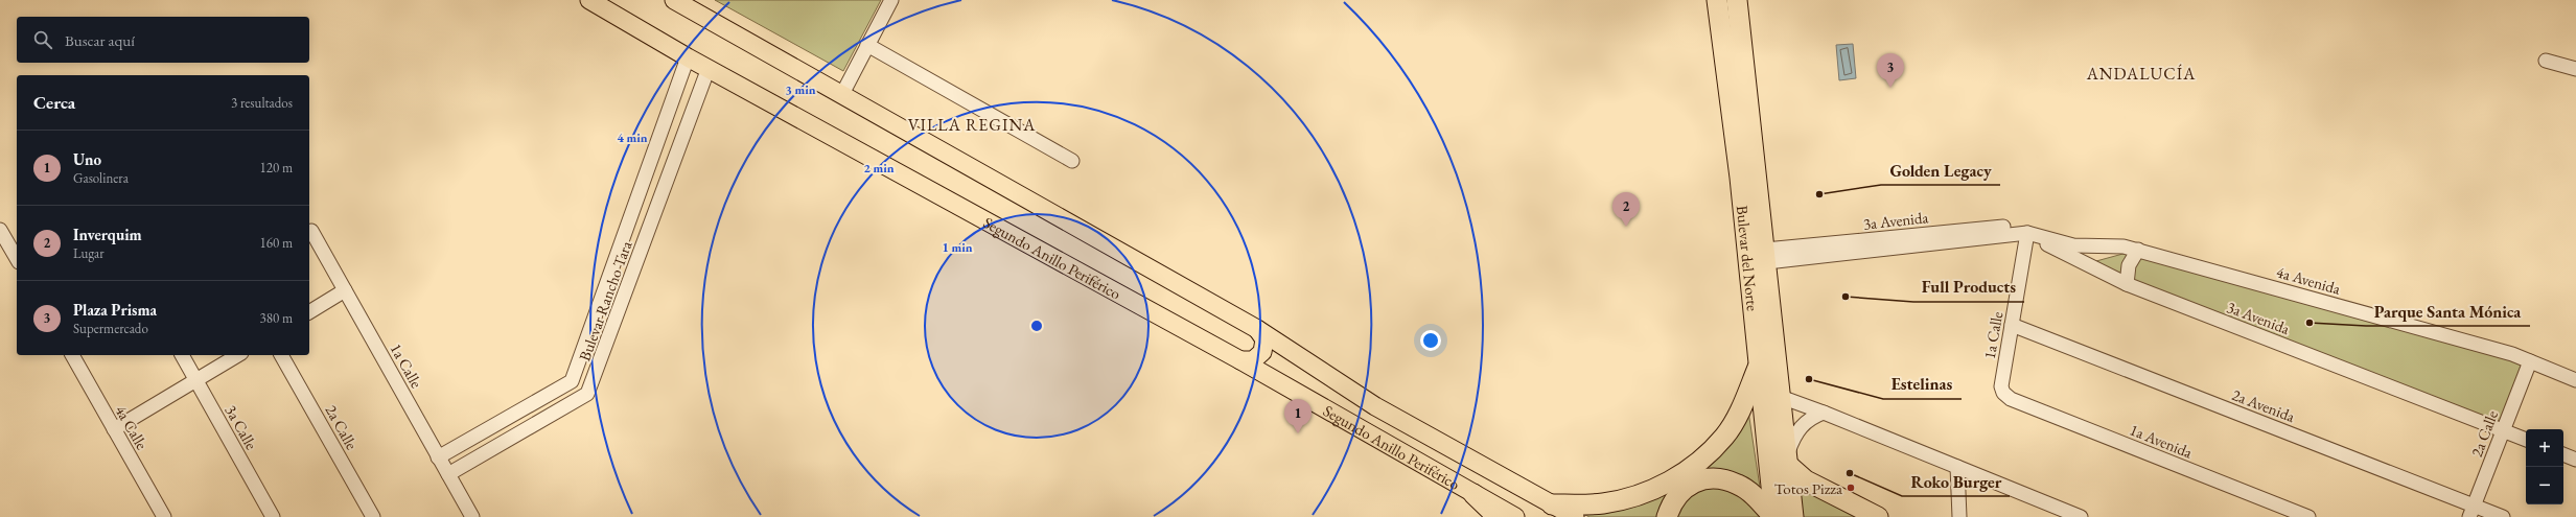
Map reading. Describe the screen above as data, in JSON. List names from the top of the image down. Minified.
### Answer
{"streets":{"highway":["Bulevar del Norte"],"main road":["Segundo Anillo Periférico"],"street":["3a Avenida","4a Avenida","Bulevar Rancho Tara","1a Calle","2a Avenida","4a Calle","3a Calle","2a Calle","1a Avenida"]},"crossings":[["3a Avenida","Bulevar del Norte"],["3a Avenida","4a Avenida"],["3a Avenida","1a Calle"],["3a Avenida","2a Calle"],["Segundo Anillo Periférico","Bulevar Rancho Tara"],["4a Avenida","1a Calle"],["4a Avenida","2a Calle"],["Bulevar Rancho Tara","1a Calle"],["1a Calle","2a Avenida"],["1a Calle","1a Avenida"],["2a Avenida","2a Calle"]],"districts":["ANDALUCÍA","VILLA REGINA"],"places":["Golden Legacy","Full Products","Parque Santa Mónica","Estelinas","Roko Burger","Totos Pizza"],"page":{"search":"Buscar aquí","pins":["3","2","1"],"heading":["Cerca","3 resultados"],"list":[{"mark":"1","name":"Uno","note":"Gasolinera","value":"120 m"},{"mark":"2","name":"Inverquim","note":"Lugar","value":"160 m"},{"mark":"3","name":"Plaza Prisma","note":"Supermercado","value":"380 m"}],"map_buttons":["+","−"]},"rings":["3 min","4 min","2 min","1 min"]}
